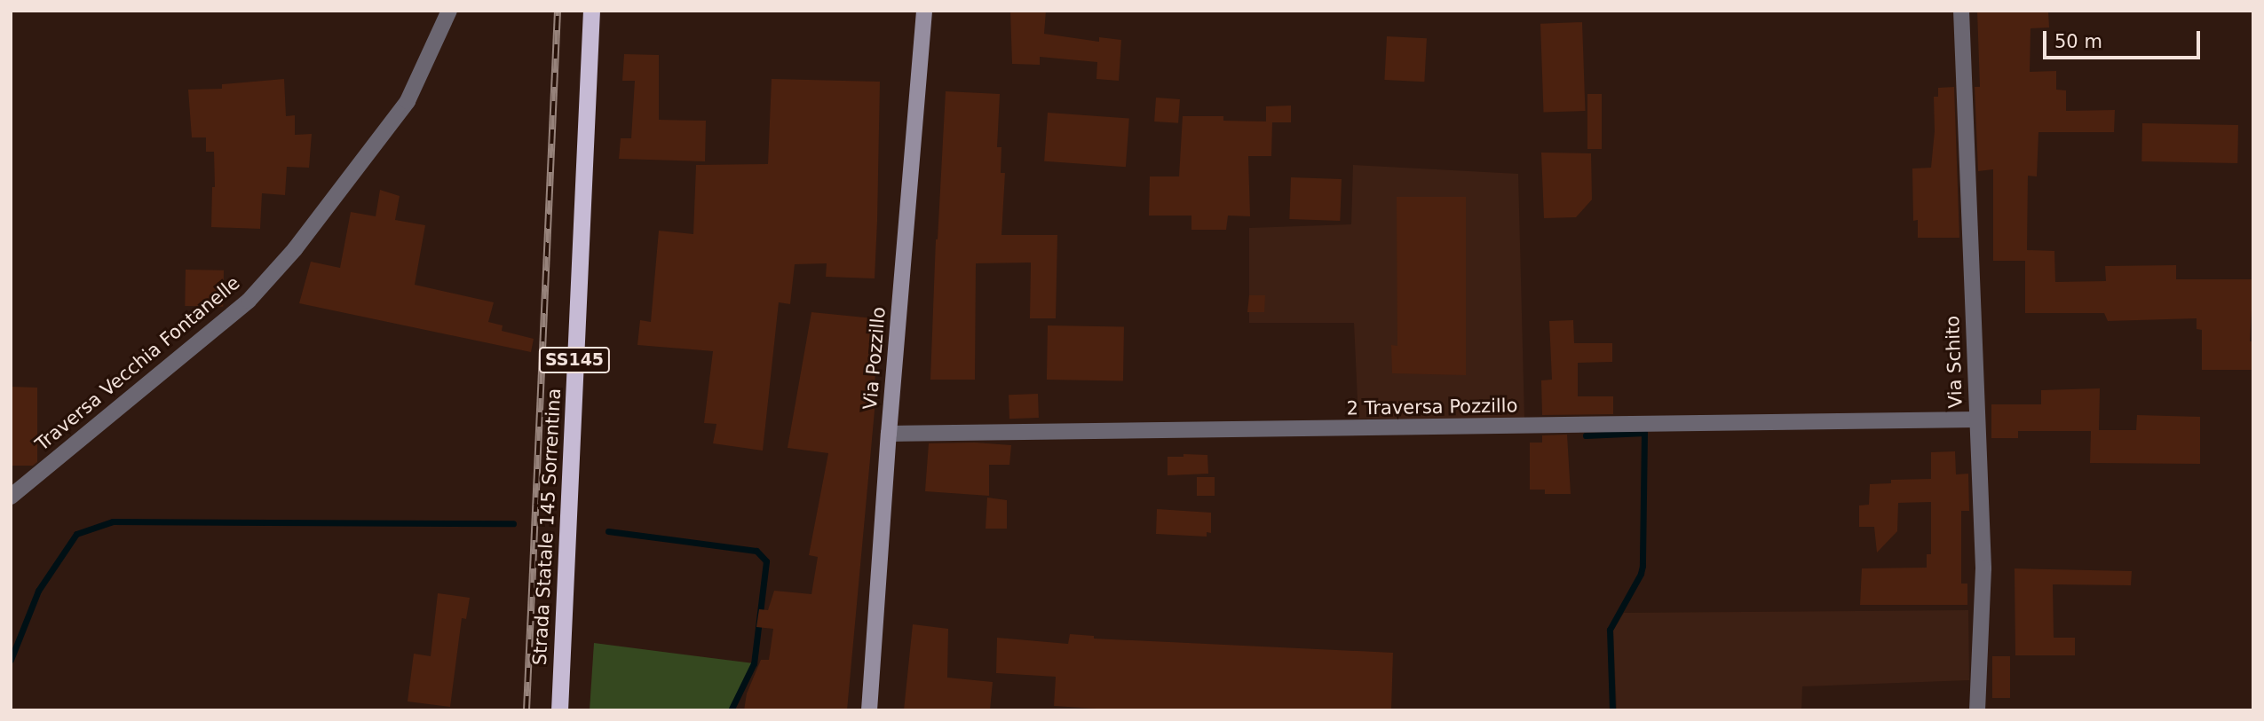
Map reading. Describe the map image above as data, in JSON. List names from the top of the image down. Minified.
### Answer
{"streets":{"highway":["SS145","Strada Statale 145 Sorrentina"],"main road":["Via Pozzillo"],"street":["Via Schito","Traversa Vecchia Fontanelle","2 Traversa Pozzillo"]},"crossings":[["Via Pozzillo","2 Traversa Pozzillo"],["Via Schito","2 Traversa Pozzillo"]],"scale_bar":"50 m"}
